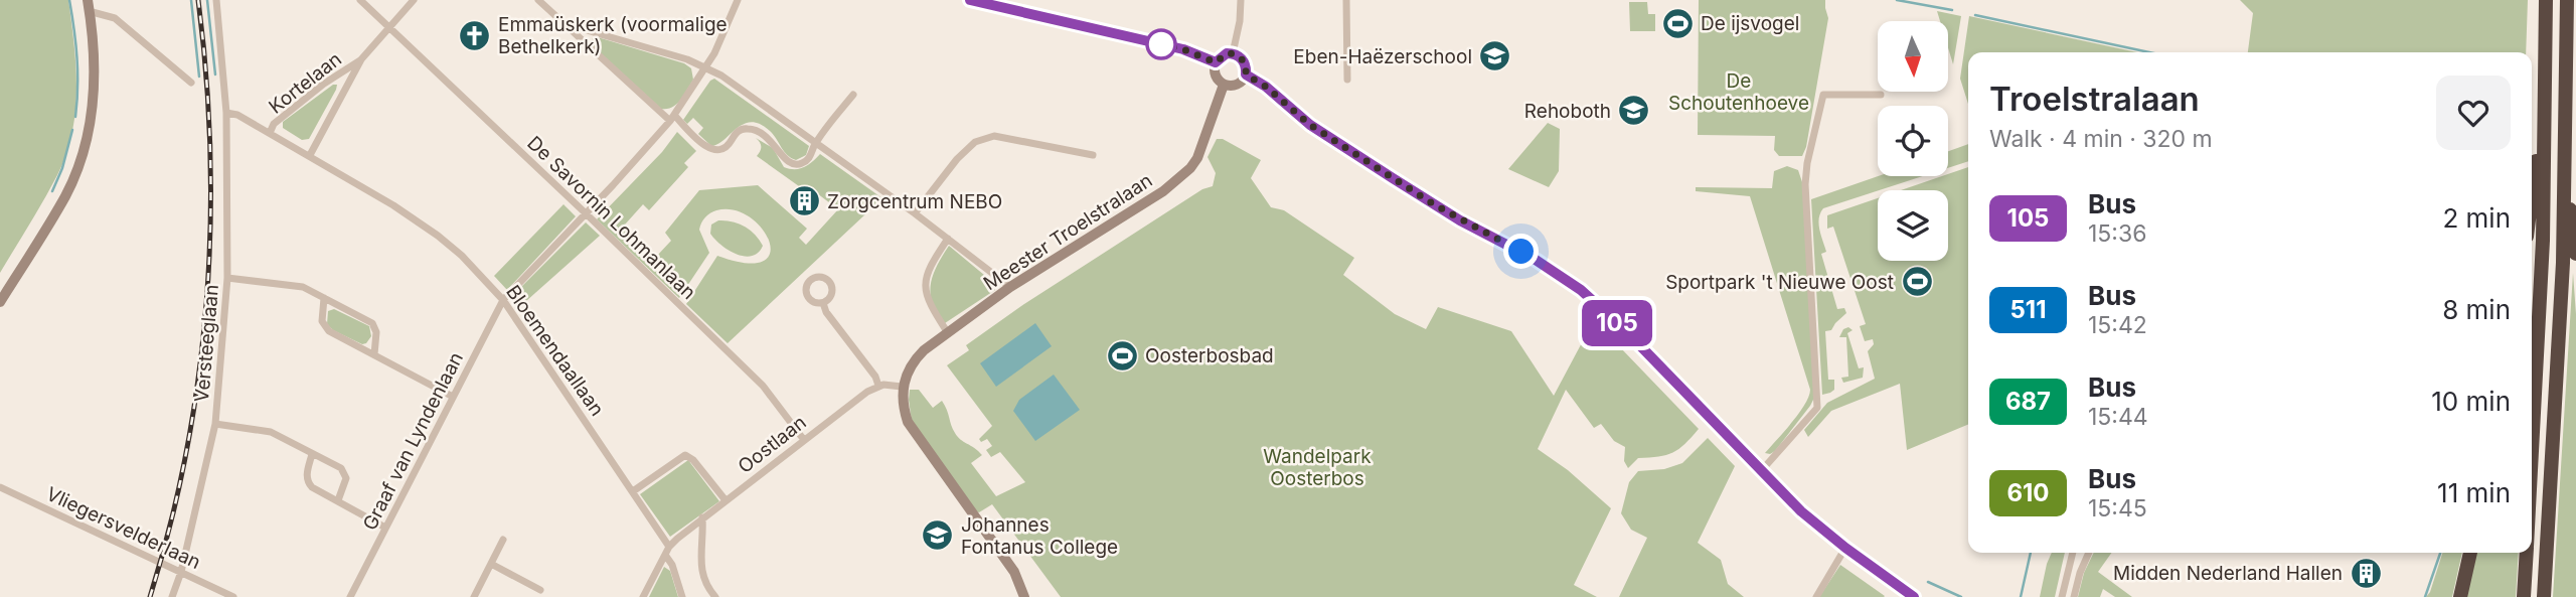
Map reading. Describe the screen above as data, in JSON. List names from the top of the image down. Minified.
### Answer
{"streets":{"main road":["Meester Troelstralaan"],"street":["Kortelaan","De Savornin Lohmanlaan","Versteeglaan","Bloemendaallaan","Graaf van Lyndenlaan","Oostlaan","Vliegersvelderlaan"]},"crossings":[["Kortelaan","De Savornin Lohmanlaan"],["Kortelaan","Bloemendaallaan"],["De Savornin Lohmanlaan","Graaf van Lyndenlaan"],["De Savornin Lohmanlaan","Oostlaan"],["Versteeglaan","Bloemendaallaan"],["Versteeglaan","Vliegersvelderlaan"],["Bloemendaallaan","Graaf van Lyndenlaan"],["Bloemendaallaan","Oostlaan"]],"parks":["De Schoutenhoeve","Wandelpark Oosterbos"],"places":{"sports":["De ijsvogel","Sportpark 't Nieuwe Oost","Oosterbosbad"],"church":["Emmaüskerk (voormalige Bethelkerk)"],"school or university":["Eben-Haëzerschool","Rehoboth","Johannes Fontanus College"],"building":["Zorgcentrum NEBO","Midden Nederland Hallen"]},"lines":["bus line 105"],"north":"bottom","page":{"on_map":"105","heading":["Troelstralaan","Walk · 4 min · 320 m"],"list":[{"mark":"105","name":"Bus","note":"15:36","value":"2 min"},{"mark":"511","name":"Bus","note":"15:42","value":"8 min"},{"mark":"687","name":"Bus","note":"15:44","value":"10 min"},{"mark":"610","name":"Bus","note":"15:45","value":"11 min"}]}}
